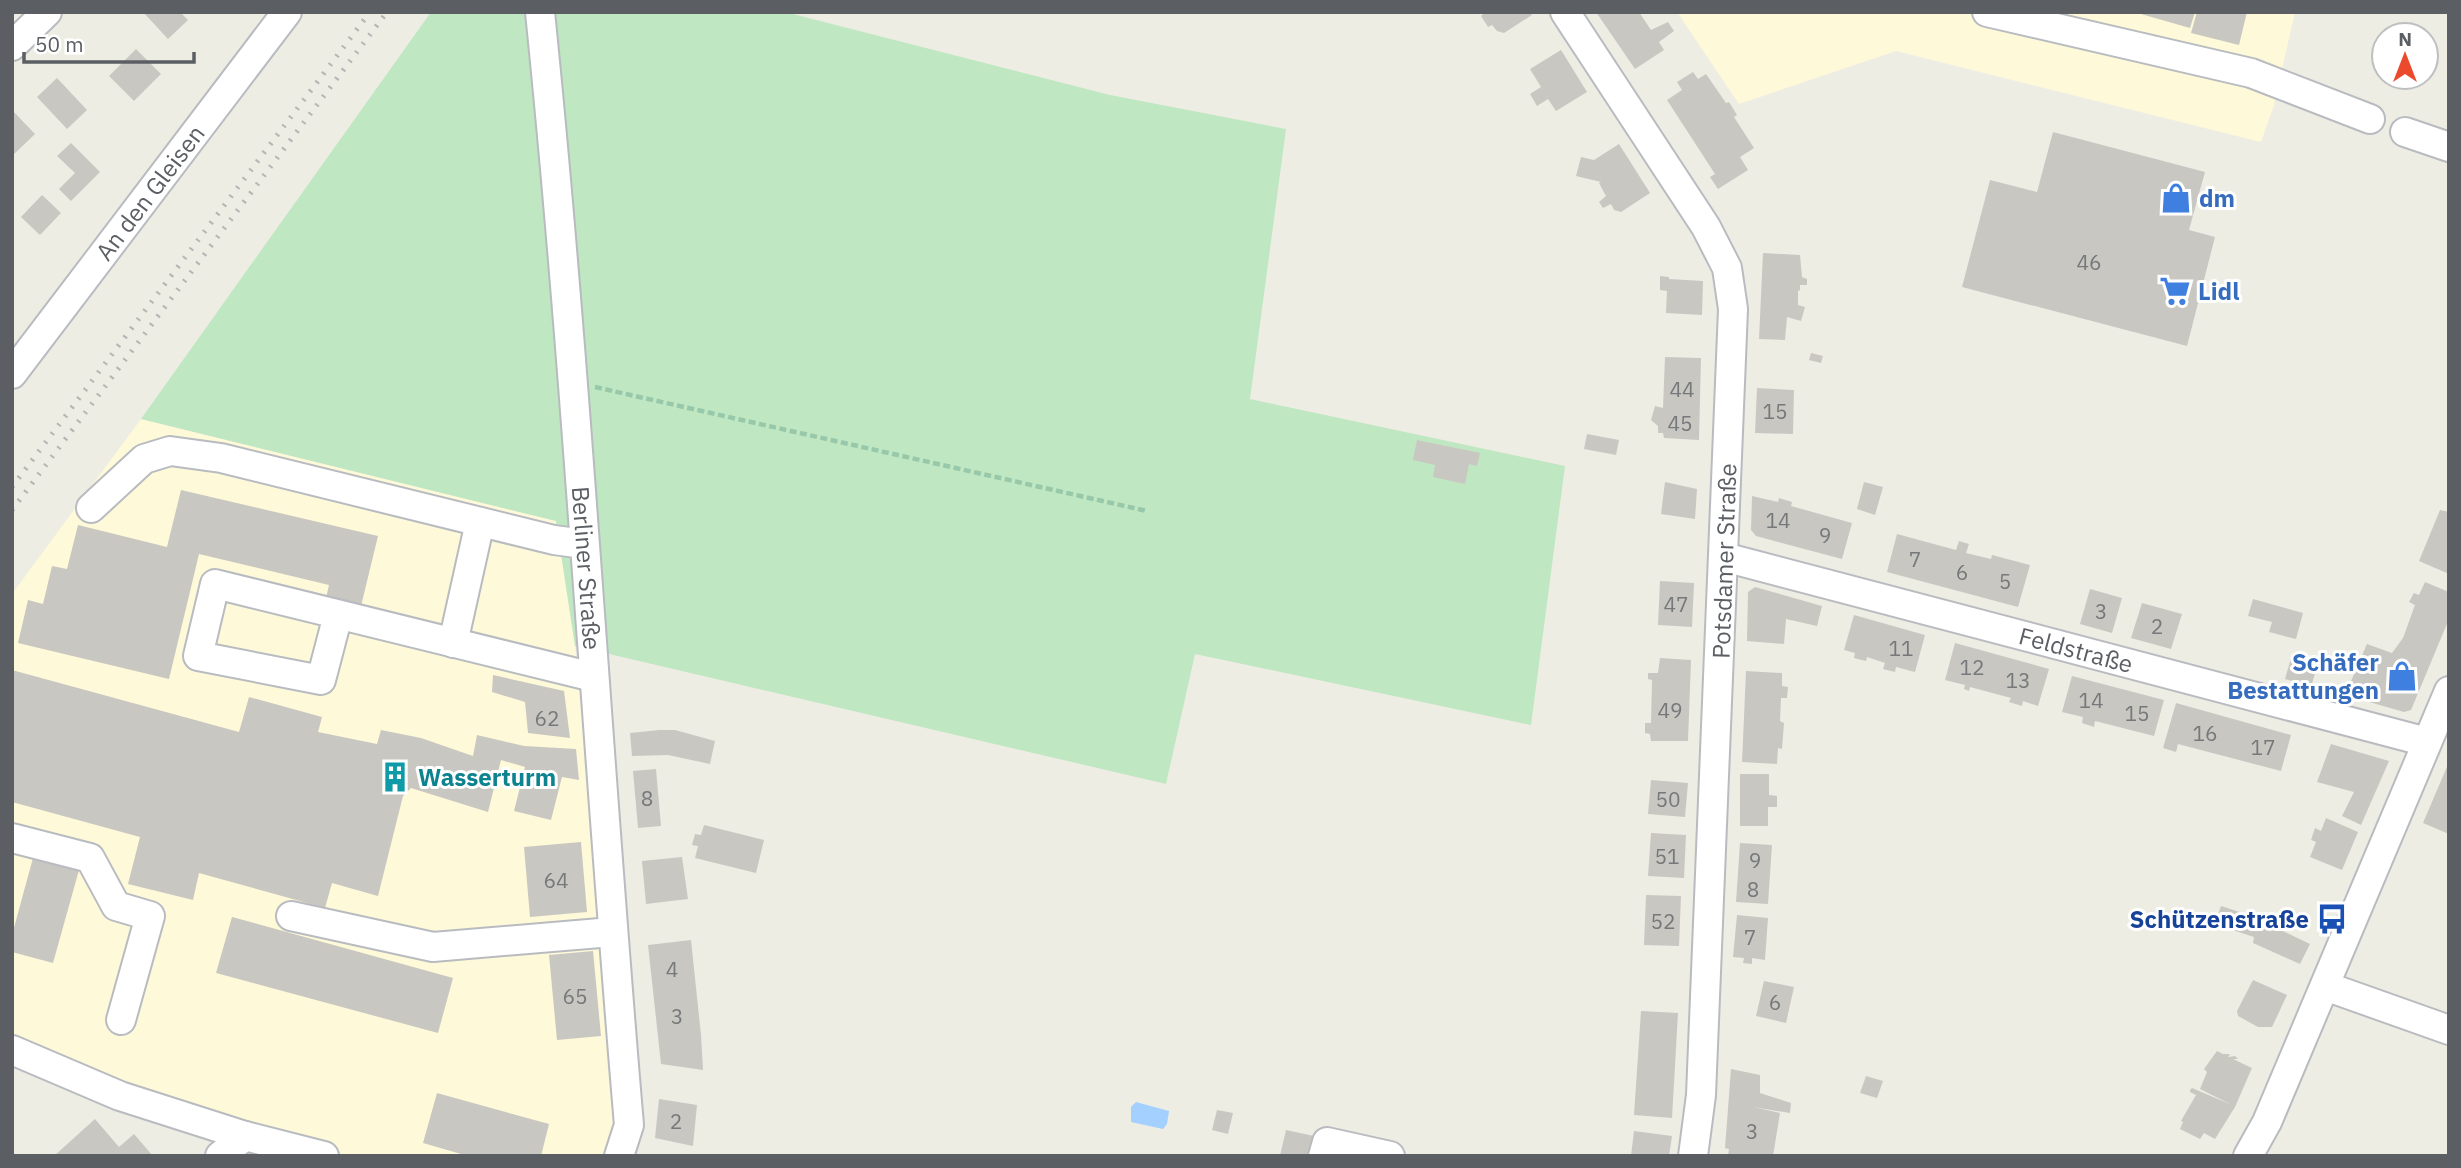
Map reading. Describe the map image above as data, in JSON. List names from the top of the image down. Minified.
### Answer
{"streets":{"street":["An den Gleisen","Potsdamer Straße","Berliner Straße","Feldstraße"]},"crossings":[["Potsdamer Straße","Feldstraße"]],"places":{"shop":["dm","Schäfer Bestattungen"],"supermarket":["Lidl"],"building":["Wasserturm"],"bus stop":["Schützenstraße"]},"house_numbers":["46","44","15","45","14","9","7","6","5","47","3","2","11","12","13","14","49","15","62","16","17","8","50","51","9","64","8","52","7","4","65","6","3","2","3"],"scale_bar":"50 m","north":"top"}
